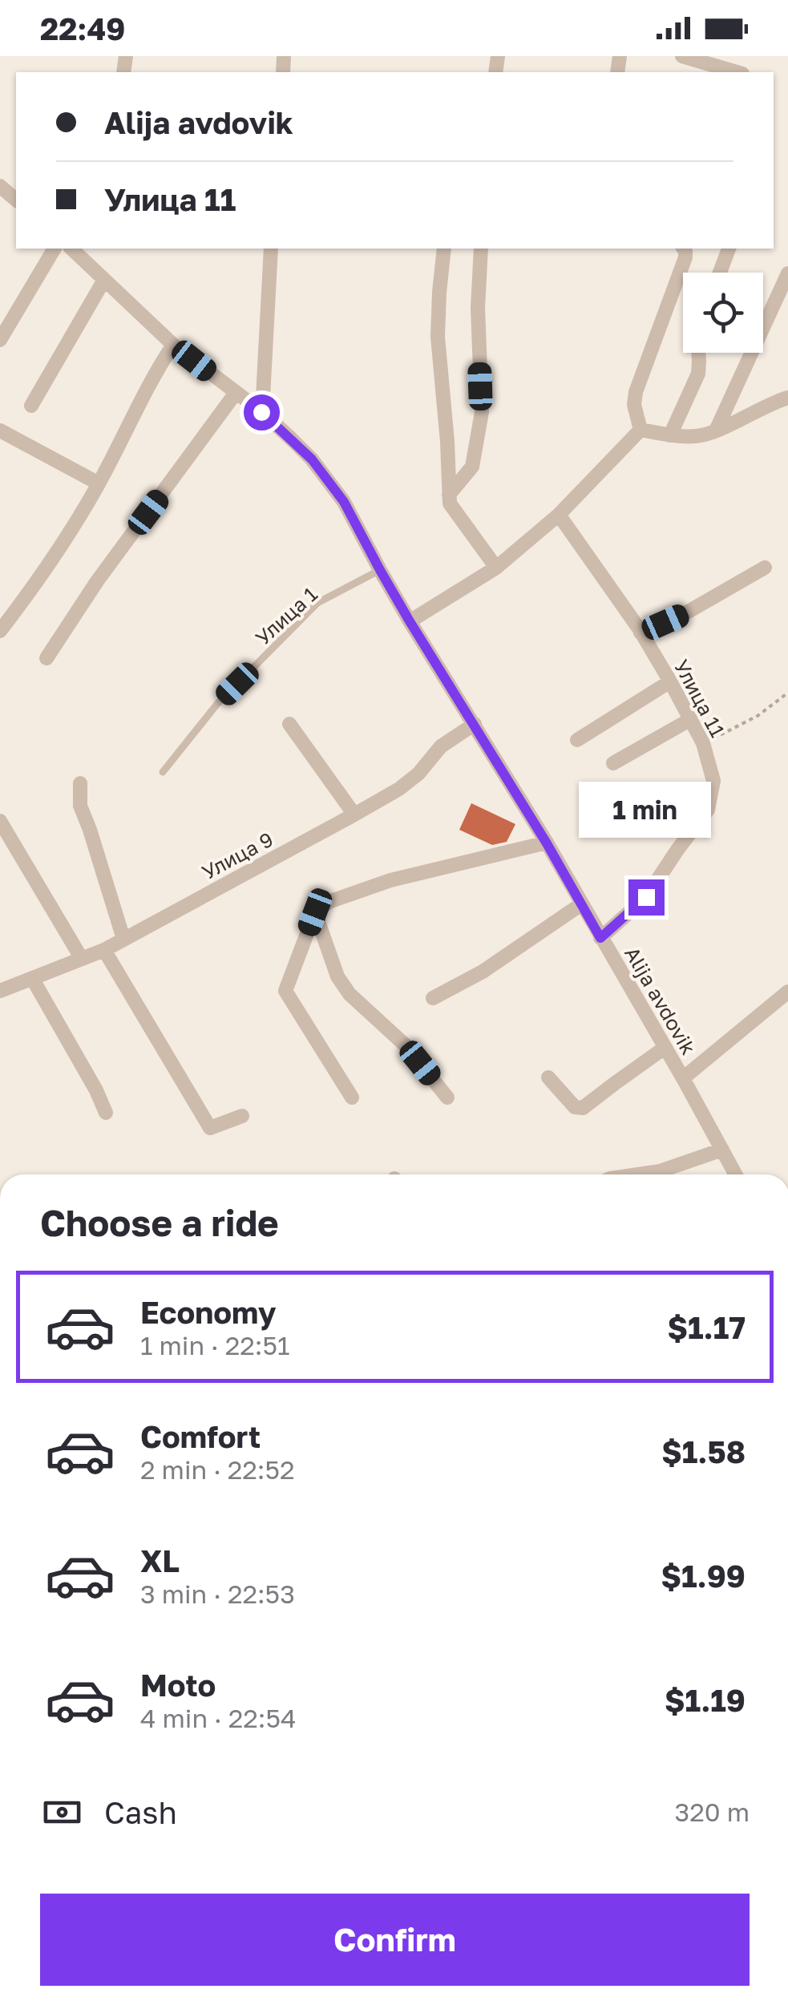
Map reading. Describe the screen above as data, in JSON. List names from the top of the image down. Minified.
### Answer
{"streets":{"street":["Улица 11","Улица 9","Alija avdovik"],"lane":["Улица 1"]},"crossings":[["Улица 1","Alija avdovik"],["Улица 11","Alija avdovik"],["Улица 9","Alija avdovik"]],"page":{"status":"22:49","banner":["Alija avdovik","Улица 11"],"bubble":"1 min","heading":"Choose a ride","list":[{"name":"Economy","note":"1 min · 22:51","value":"$1.17"},{"name":"Comfort","note":"2 min · 22:52","value":"$1.58"},{"name":"XL","note":"3 min · 22:53","value":"$1.99"},{"name":"Moto","note":"4 min · 22:54","value":"$1.19"}],"pay":["Cash","320 m"],"buttons":"Confirm"}}
